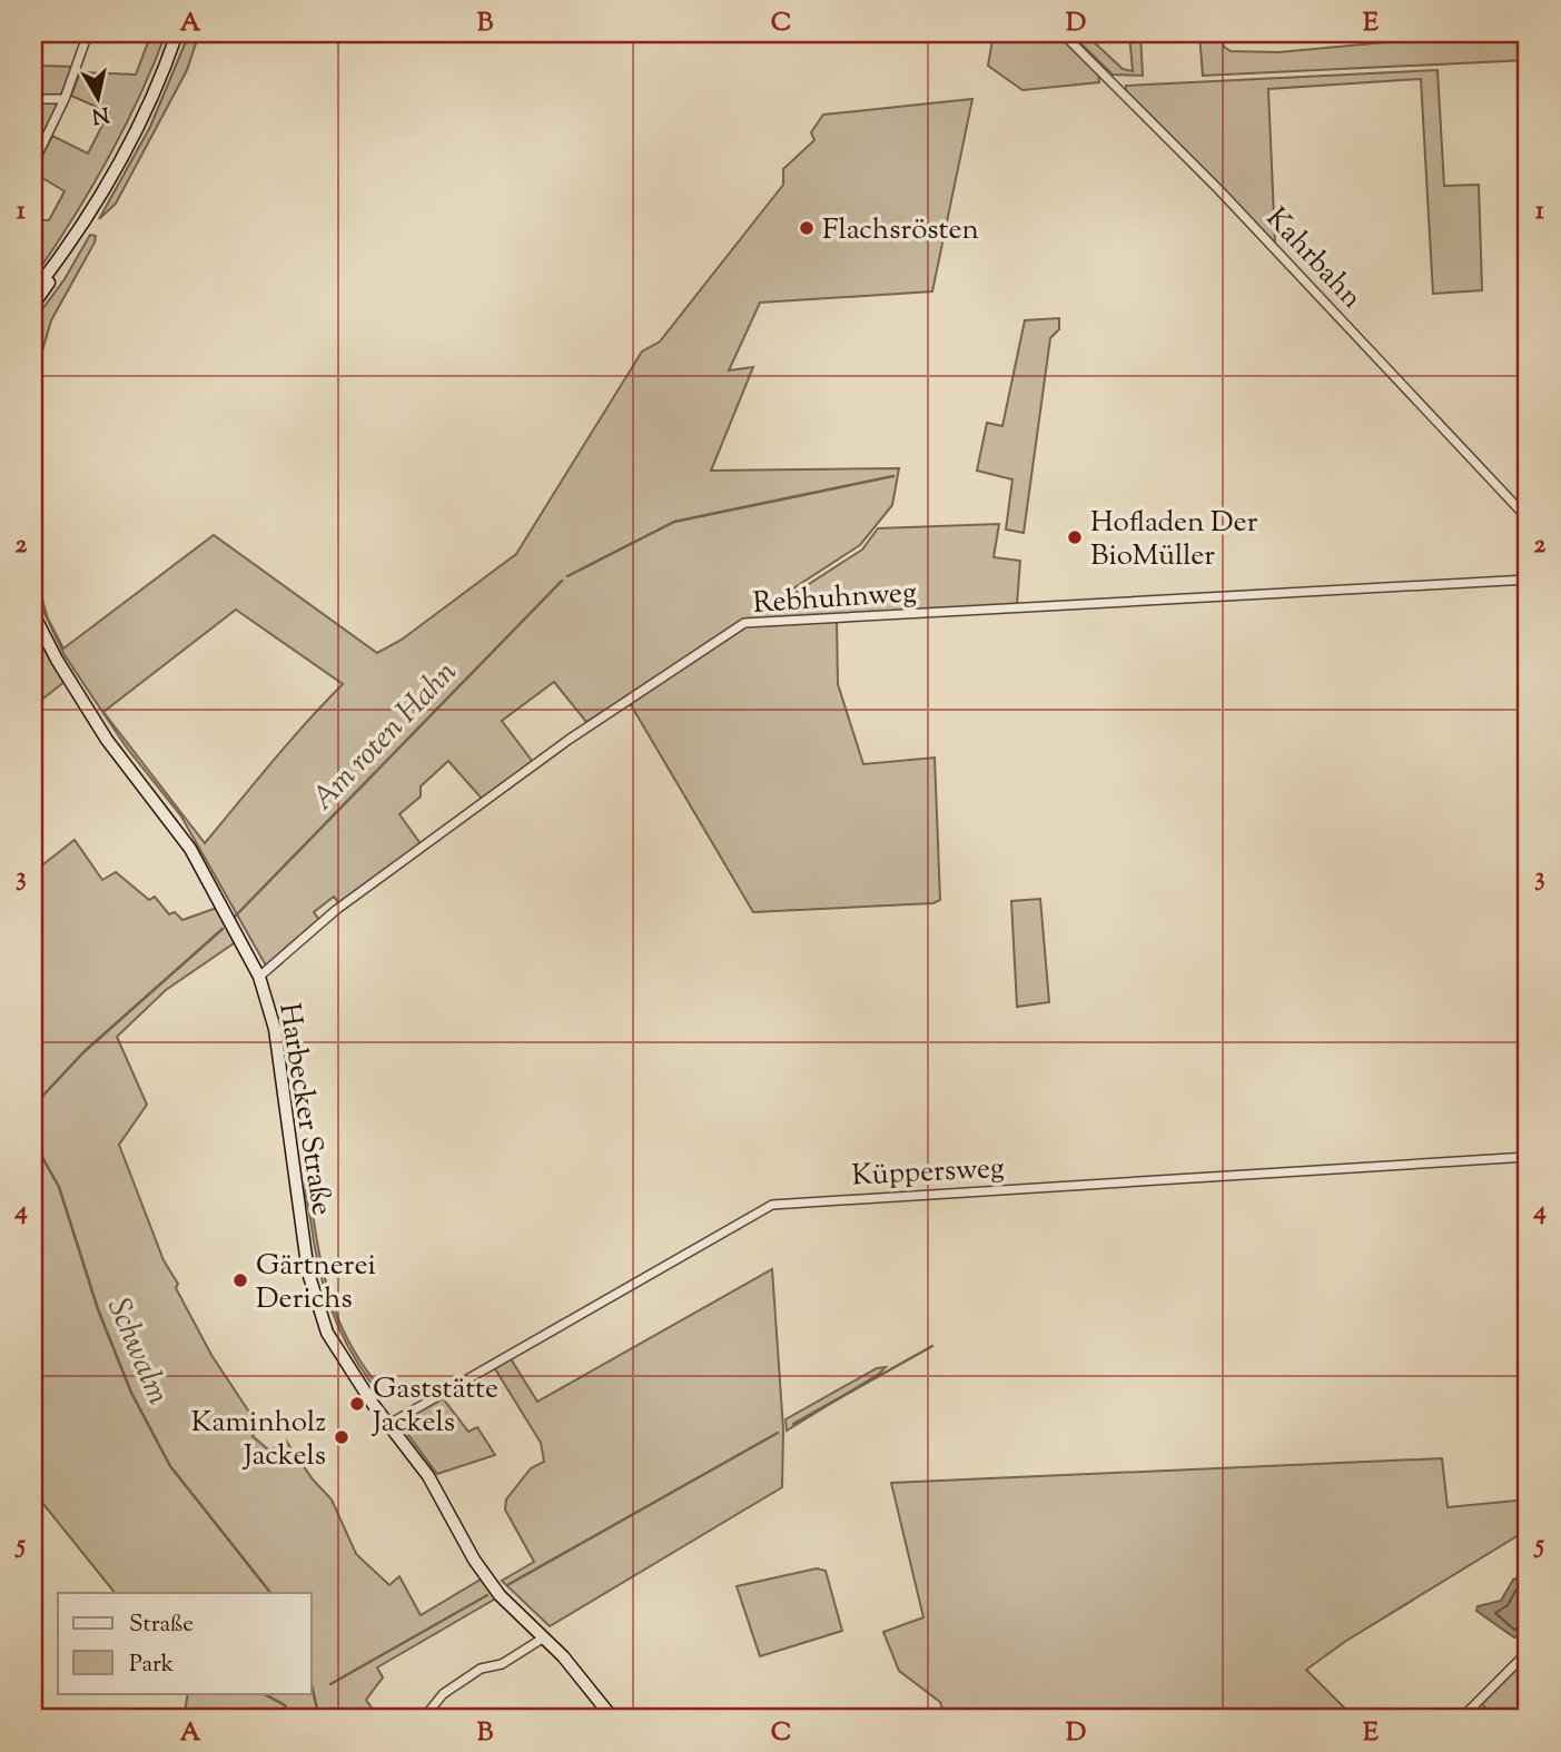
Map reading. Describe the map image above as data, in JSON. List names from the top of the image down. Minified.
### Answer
{"streets":{"main road":["Harbecker Straße"],"street":["Kahrbahn","Rebhuhnweg","Küppersweg"]},"crossings":[["Rebhuhnweg","Harbecker Straße"],["Harbecker Straße","Küppersweg"]],"water":["Am roten Hahn","Schwalm"],"places":["Flachsrösten","Hofladen Der BioMüller","Gärtnerei Derichs","Gaststätte Jackels","Kaminholz Jackels"],"legend":["Straße","Park"],"north":"bottom","grid":{"columns":["A","B","C","D","E"],"rows":["1","2","3","4","5"]}}
